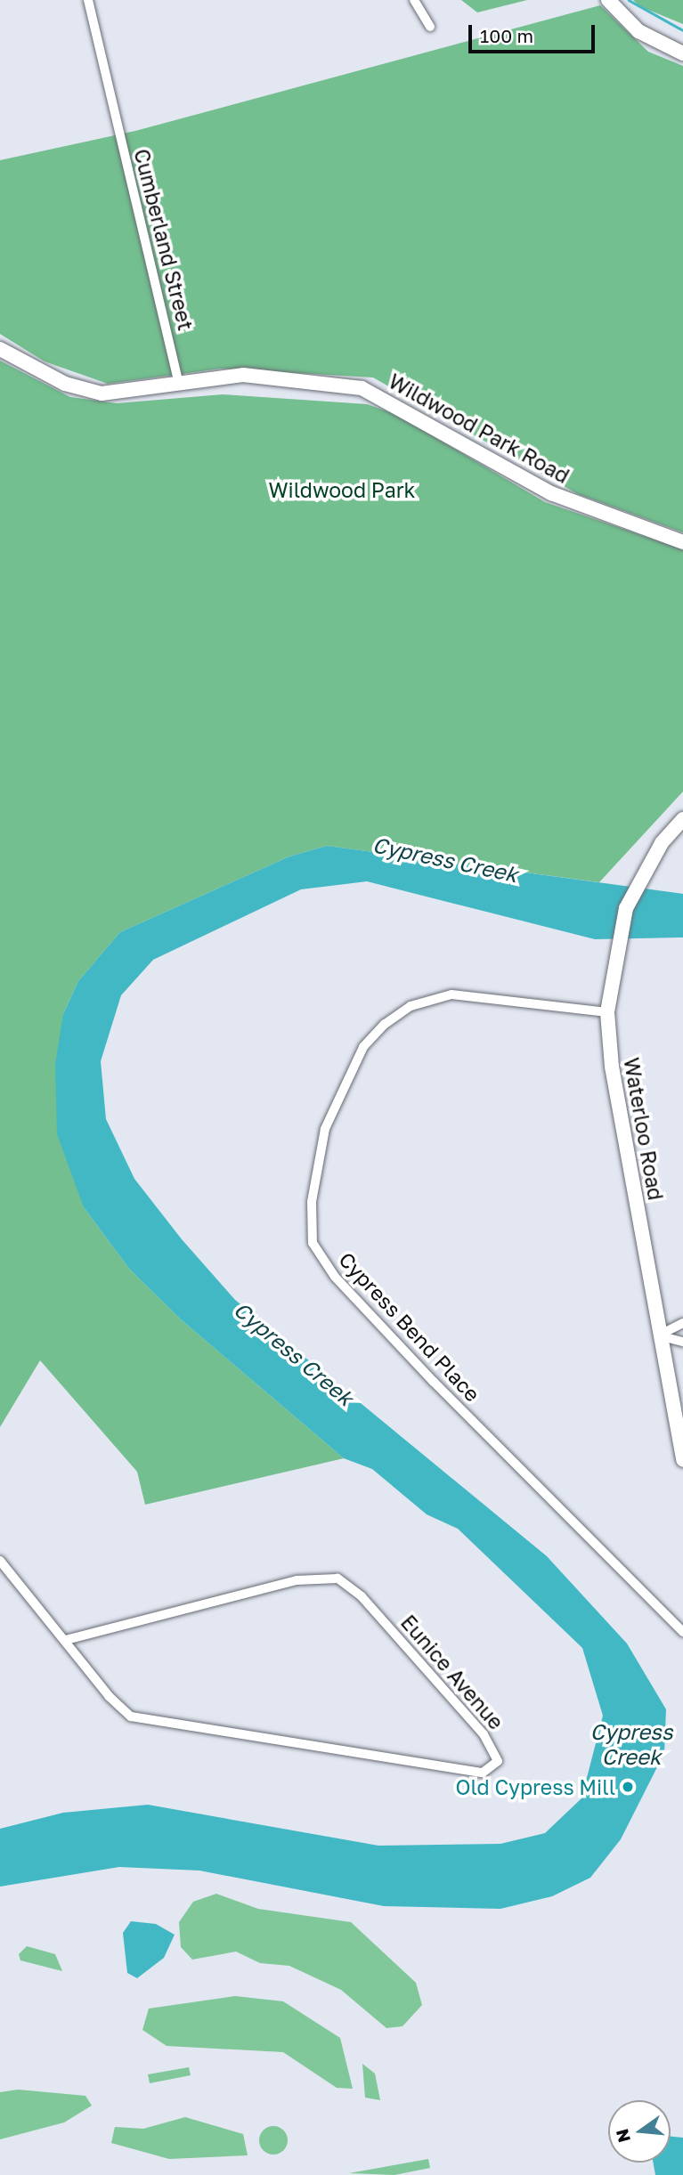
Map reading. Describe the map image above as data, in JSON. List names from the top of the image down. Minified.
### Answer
{"streets":{"street":["Cumberland Street","Wildwood Park Road","Waterloo Road","Cypress Bend Place","Eunice Avenue"]},"crossings":[["Cumberland Street","Wildwood Park Road"],["Waterloo Road","Cypress Bend Place"]],"water":["Cypress Creek"],"parks":["Wildwood Park"],"places":["Old Cypress Mill"],"scale_bar":"100 m","north":"left"}
